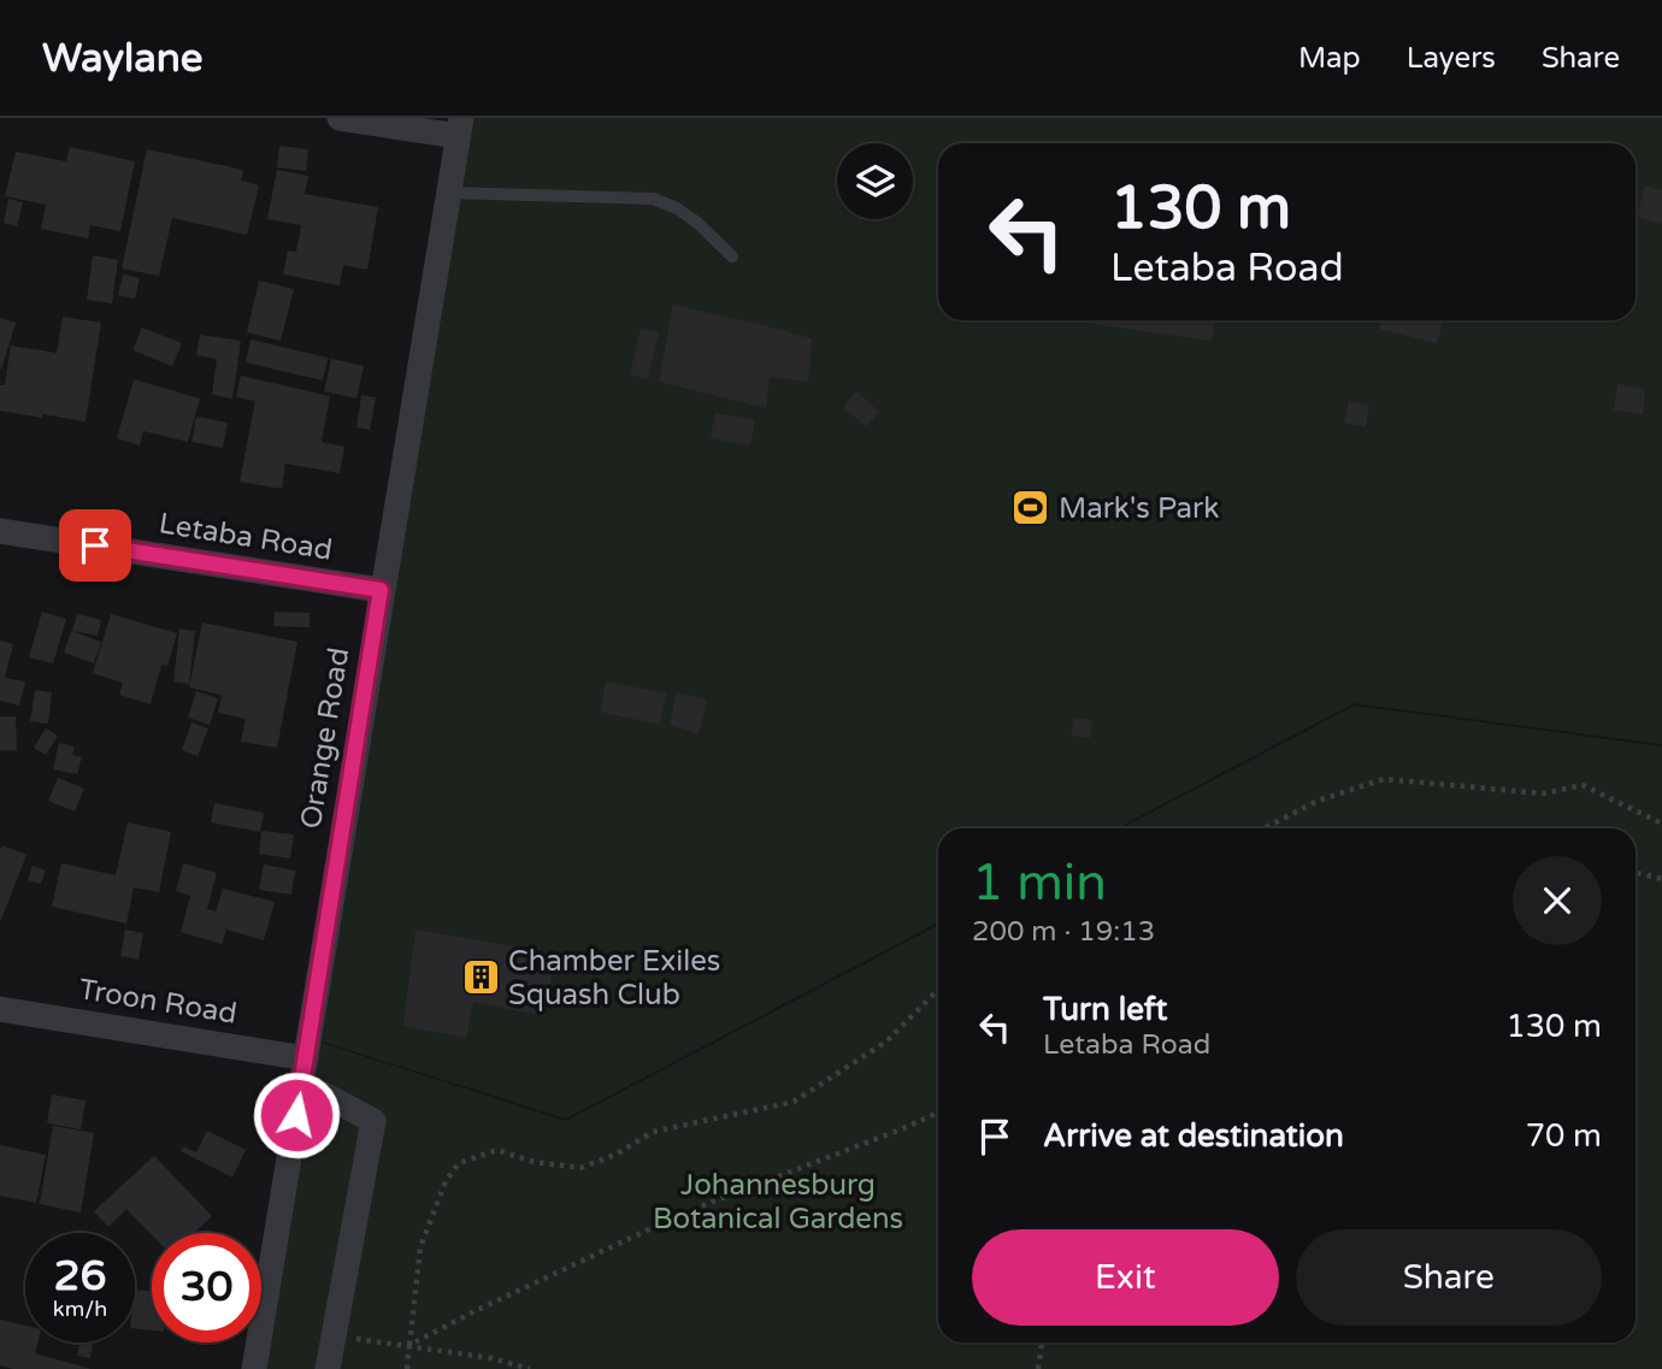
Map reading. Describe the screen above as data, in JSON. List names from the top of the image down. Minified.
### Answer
{"streets":{"street":["Letaba Road","Orange Road","Troon Road"]},"crossings":[["Letaba Road","Orange Road"],["Orange Road","Troon Road"]],"parks":["Johannesburg Botanical Gardens"],"places":{"sports":["Mark's Park"],"building":["Chamber Exiles Squash Club"]},"page":{"header":"Waylane","nav":["Map","Layers","Share"],"turn":["130 m","Letaba Road"],"heading":["1 min","200 m · 19:13"],"list":[{"name":"Turn left","note":"Letaba Road","value":"130 m"},{"name":"Arrive at destination","value":"70 m"}],"buttons":["Exit","Share"],"speed":"26 km/h","limit":"30"}}
